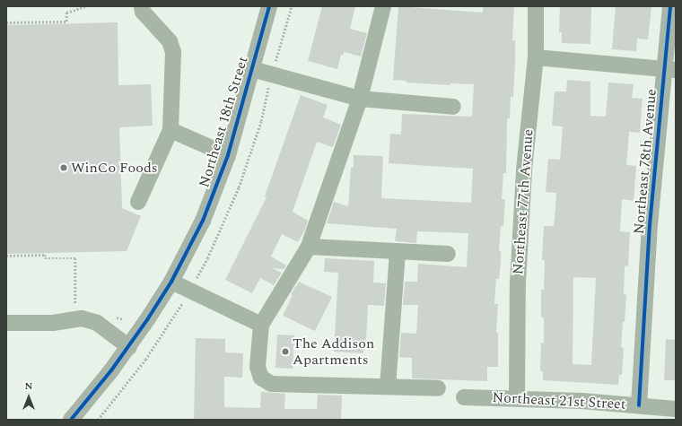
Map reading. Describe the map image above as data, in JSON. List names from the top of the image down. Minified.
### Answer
{"streets":{"street":["Northeast 18th Street","Northeast 78th Avenue","Northeast 77th Avenue","Northeast 21st Street"]},"crossings":[["Northeast 78th Avenue","Northeast 21st Street"],["Northeast 77th Avenue","Northeast 21st Street"]],"places":["WinCo Foods","The Addison Apartments"],"north":"top"}
